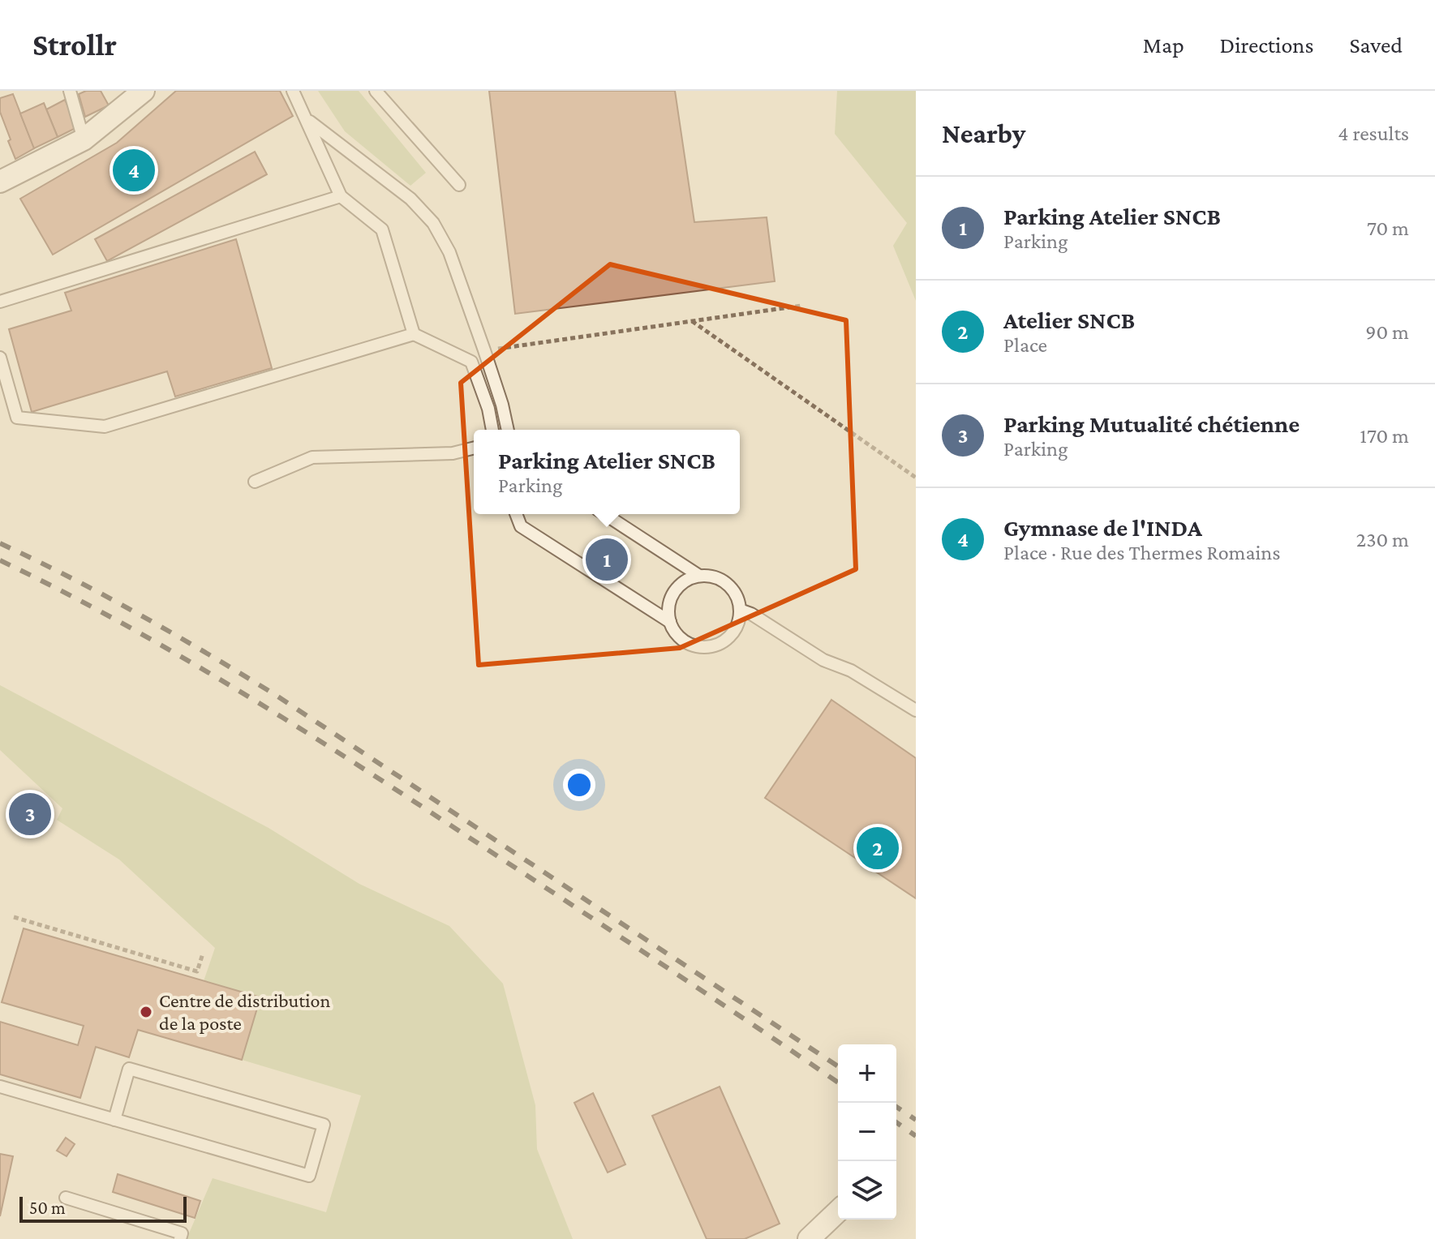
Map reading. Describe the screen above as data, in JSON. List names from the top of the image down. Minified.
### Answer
{"places":["Centre de distribution de la poste"],"scale_bar":"50 m","page":{"header":"Strollr","nav":["Map","Directions","Saved"],"heading":["Nearby","4 results"],"pins":["4","1","3","2"],"list":[{"mark":"1","name":"Parking Atelier SNCB","note":"Parking","value":"70 m"},{"mark":"2","name":"Atelier SNCB","note":"Place","value":"90 m"},{"mark":"3","name":"Parking Mutualité chétienne","note":"Parking","value":"170 m"},{"mark":"4","name":"Gymnase de l'INDA","note":"Place · Rue des Thermes Romains","value":"230 m"}],"popup":["Parking Atelier SNCB","Parking"],"map_buttons":["+","−"],"scale":"50 m"}}
